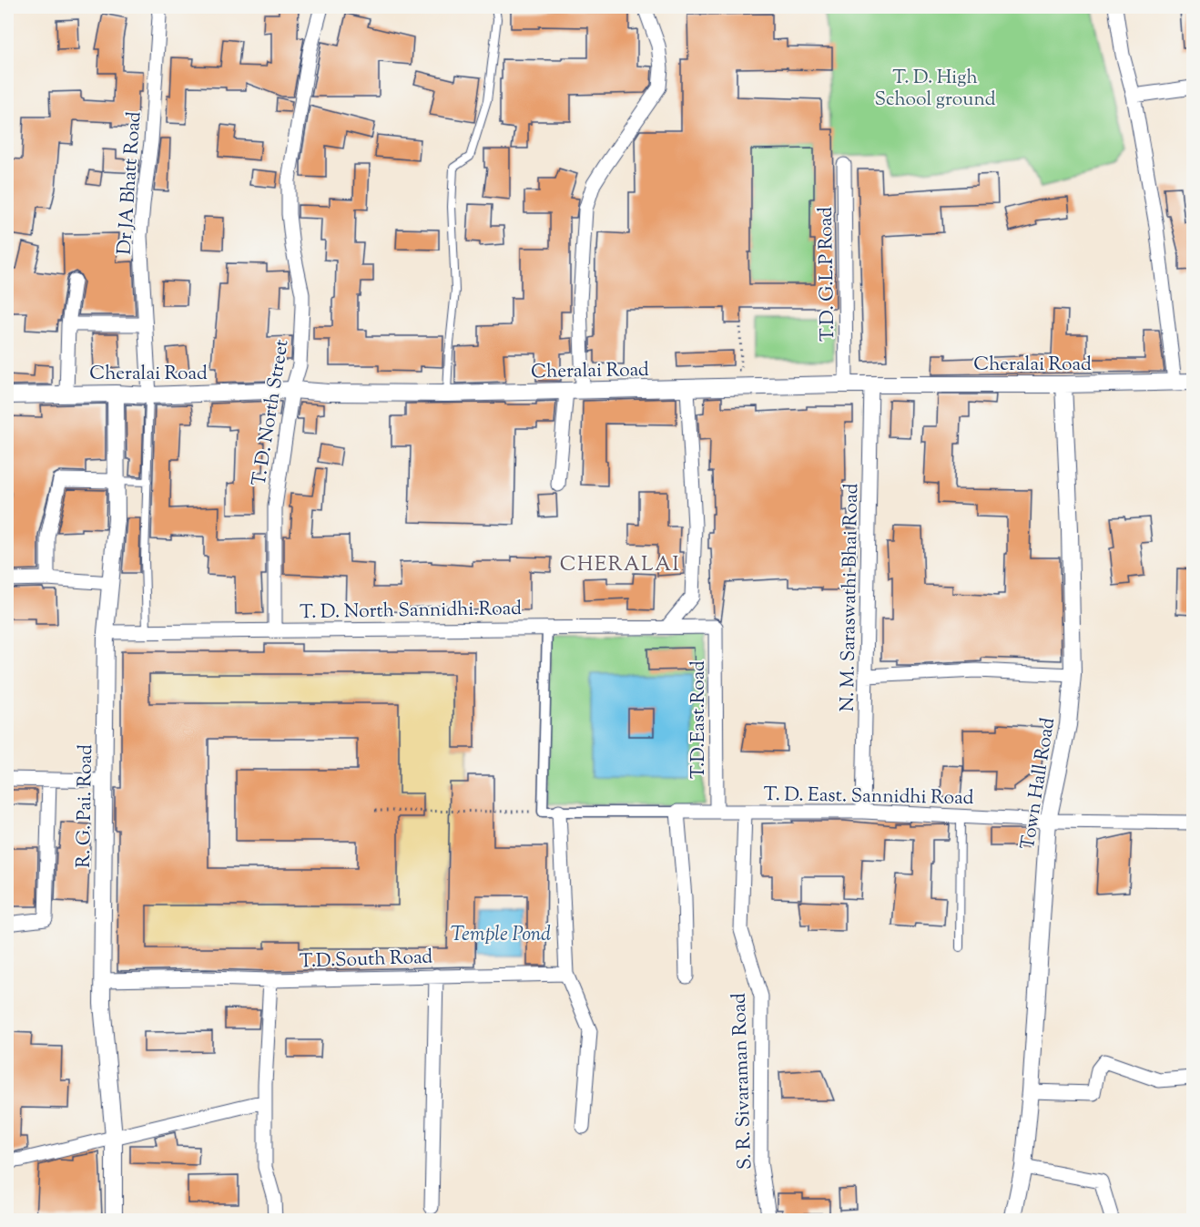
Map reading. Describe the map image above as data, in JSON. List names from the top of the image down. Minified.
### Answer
{"streets":{"street":["Dr JA Bhatt Road","T.D. G.L.P Road","Cheralai Road","T. D. North Street","N. M. Saraswathi Bhai Road","T. D. North Sannidhi.Road","T.D.East.Road","Town Hall Road","T. D. East. Sannidhi Road","R. G. Pai. Road","T.D.South Road","S. R. Sivaraman Road"]},"crossings":[["Dr JA Bhatt Road","Cheralai Road"],["T.D. G.L.P Road","Cheralai Road"],["Cheralai Road","T. D. North Street"],["Cheralai Road","N. M. Saraswathi Bhai Road"],["Cheralai Road","Town Hall Road"],["Cheralai Road","R. G. Pai. Road"],["T. D. North Street","T. D. North Sannidhi.Road"],["N. M. Saraswathi Bhai Road","T. D. East. Sannidhi Road"],["T. D. North Sannidhi.Road","T.D.East.Road"],["T. D. North Sannidhi.Road","R. G. Pai. Road"],["T.D.East.Road","T. D. East. Sannidhi Road"],["Town Hall Road","T. D. East. Sannidhi Road"],["T. D. East. Sannidhi Road","S. R. Sivaraman Road"],["R. G. Pai. Road","T.D.South Road"]],"districts":["CHERALAI"],"water":["Temple Pond"],"parks":["T. D. High School ground"]}
